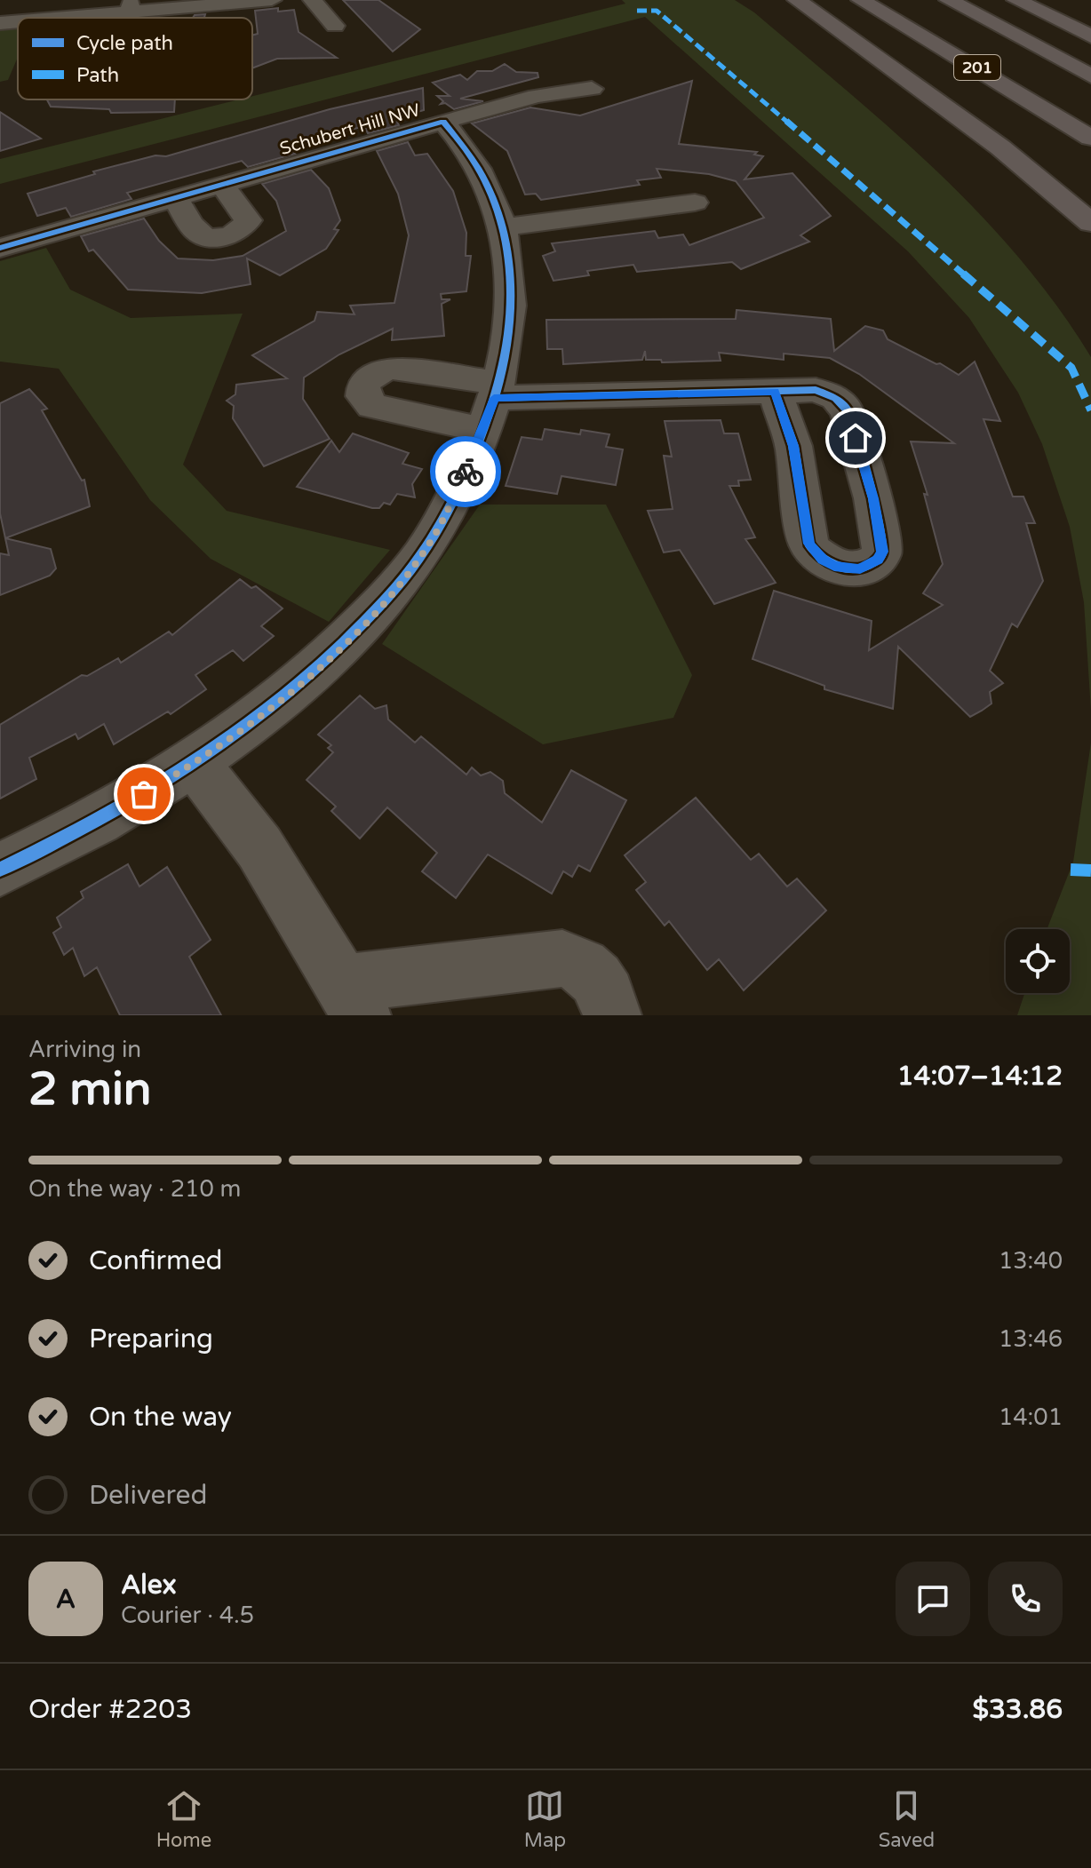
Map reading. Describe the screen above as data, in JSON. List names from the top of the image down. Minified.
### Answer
{"streets":{"highway":["201"],"street":["Schubert Hill NW"]},"legend":["Cycle path","Path"],"page":{"heading":["2 min","Arriving in","14:07–14:12"],"panel":["Alex","Courier · 4.5","Order #2203","$33.86"],"bar":"On the way · 210 m","list":[["Confirmed","13:40"],["Preparing","13:46"],["On the way","14:01"],"Delivered"],"round":"A","tabs":["Home","Map","Saved"]}}
